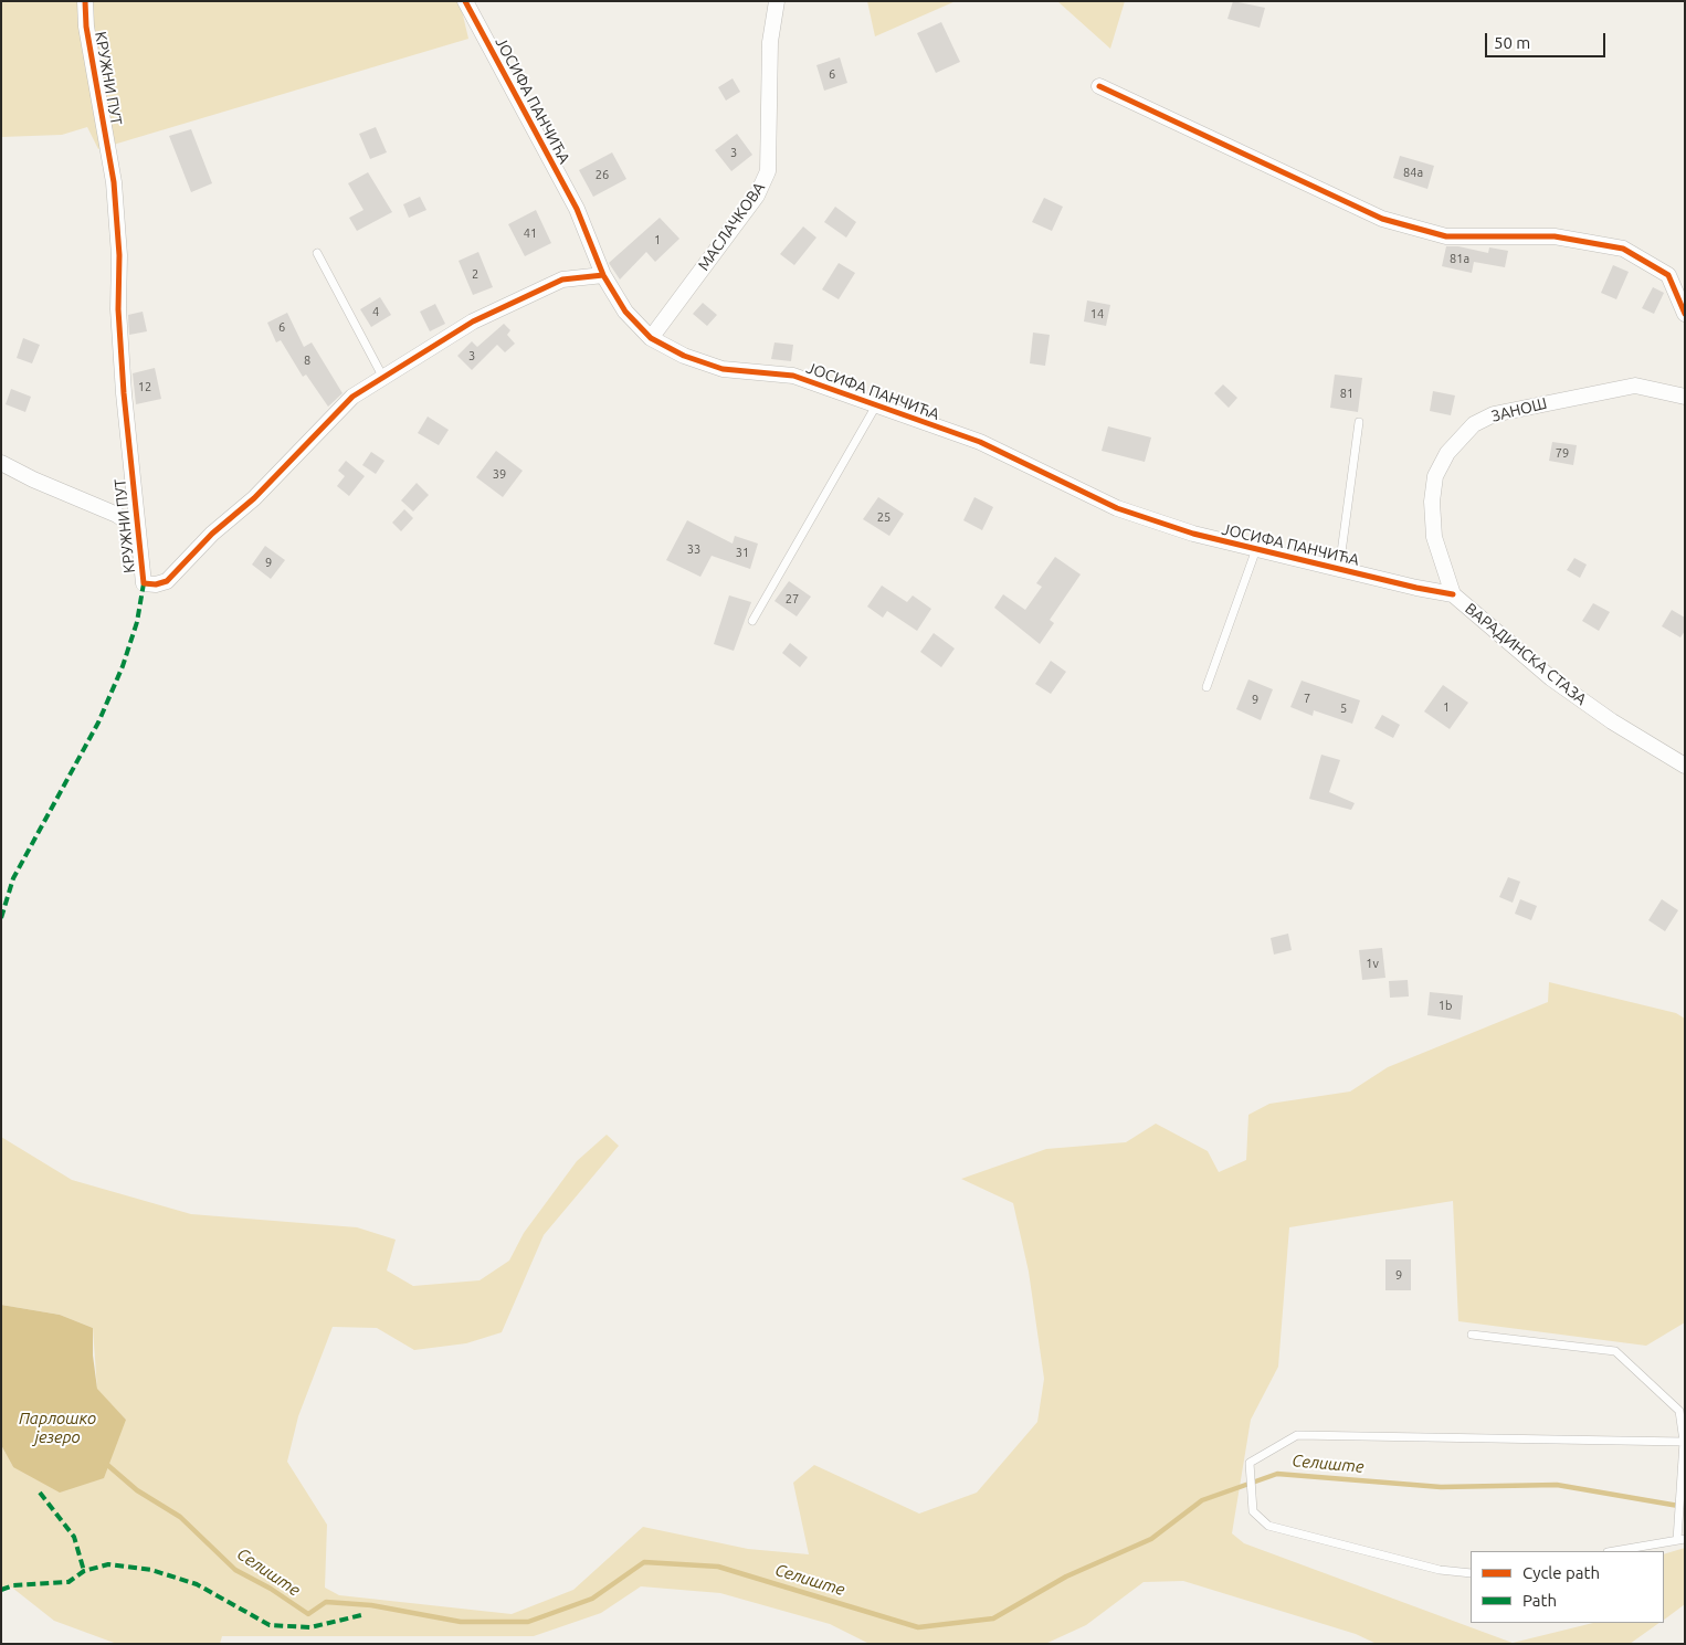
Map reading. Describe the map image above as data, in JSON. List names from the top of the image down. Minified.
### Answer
{"streets":{"street":["КРУЖНИ ПУТ","ЈОСИФА ПАНЧИЋА","МАСЛАЧКОВА","ЗАНОШ","ВАРАДИНСКА СТАЗА"]},"crossings":[["КРУЖНИ ПУТ","ЈОСИФА ПАНЧИЋА"],["ЈОСИФА ПАНЧИЋА","МАСЛАЧКОВА"],["ЈОСИФА ПАНЧИЋА","ЗАНОШ"],["ЈОСИФА ПАНЧИЋА","ВАРАДИНСКА СТАЗА"],["ЗАНОШ","ВАРАДИНСКА СТАЗА"]],"water":["Парлошко језеро","Селиште"],"house_numbers":["6","3","84a","26","41","1","81a","2","4","14","6","3","8","12","81","79","39","25","33","31","9","27","7","9","1","5","1v","1b","9"],"legend":["Cycle path","Path"],"scale_bar":"50 m"}
